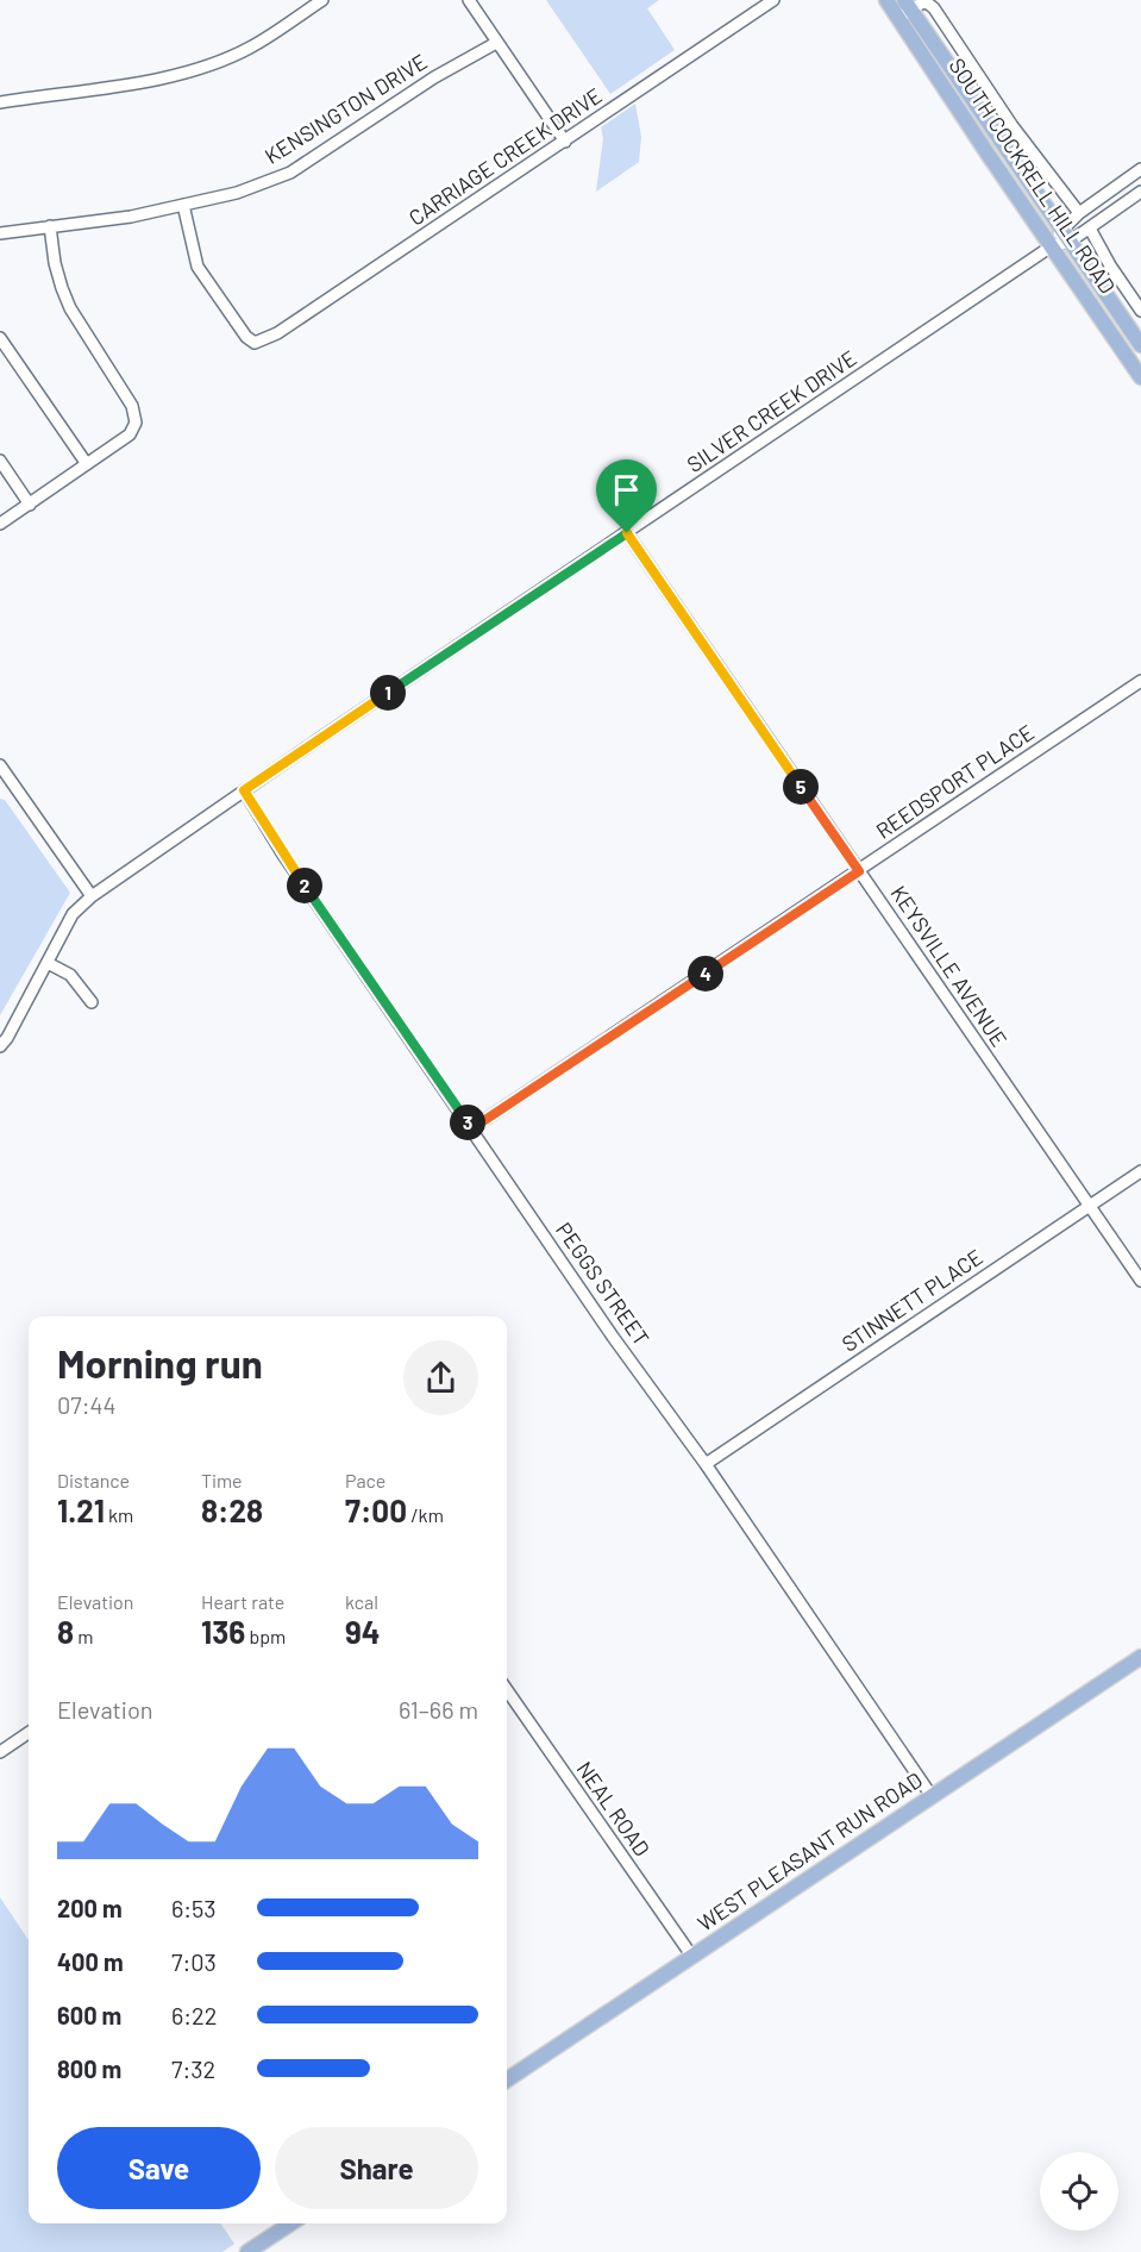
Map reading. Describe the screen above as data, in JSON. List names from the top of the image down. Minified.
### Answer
{"streets":{"main road":["SOUTH COCKRELL HILL ROAD","WEST PLEASANT RUN ROAD"],"street":["KENSINGTON DRIVE","CARRIAGE CREEK DRIVE","SILVER CREEK DRIVE","REEDSPORT PLACE","KEYSVILLE AVENUE","PEGGS STREET","STINNETT PLACE","NEAL ROAD"]},"crossings":[["KENSINGTON DRIVE","CARRIAGE CREEK DRIVE"],["SOUTH COCKRELL HILL ROAD","SILVER CREEK DRIVE"],["SILVER CREEK DRIVE","KEYSVILLE AVENUE"],["SILVER CREEK DRIVE","PEGGS STREET"],["REEDSPORT PLACE","KEYSVILLE AVENUE"],["REEDSPORT PLACE","PEGGS STREET"],["KEYSVILLE AVENUE","STINNETT PLACE"],["PEGGS STREET","STINNETT PLACE"],["PEGGS STREET","WEST PLEASANT RUN ROAD"],["NEAL ROAD","WEST PLEASANT RUN ROAD"]],"page":{"pins":["1","5","2","4","3"],"heading":["Morning run","07:44"],"stats":[["Distance","1.21 km"],["Time","8:28"],["Pace","7:00 /km"],["Elevation","8 m"],["Heart rate","136 bpm"],["kcal","94"]],"chart":["Elevation","61–66 m"],"list":[{"name":"200 m","note":"6:53"},{"name":"400 m","note":"7:03"},{"name":"600 m","note":"6:22"},{"name":"800 m","note":"7:32"}],"buttons":["Save","Share"]}}
